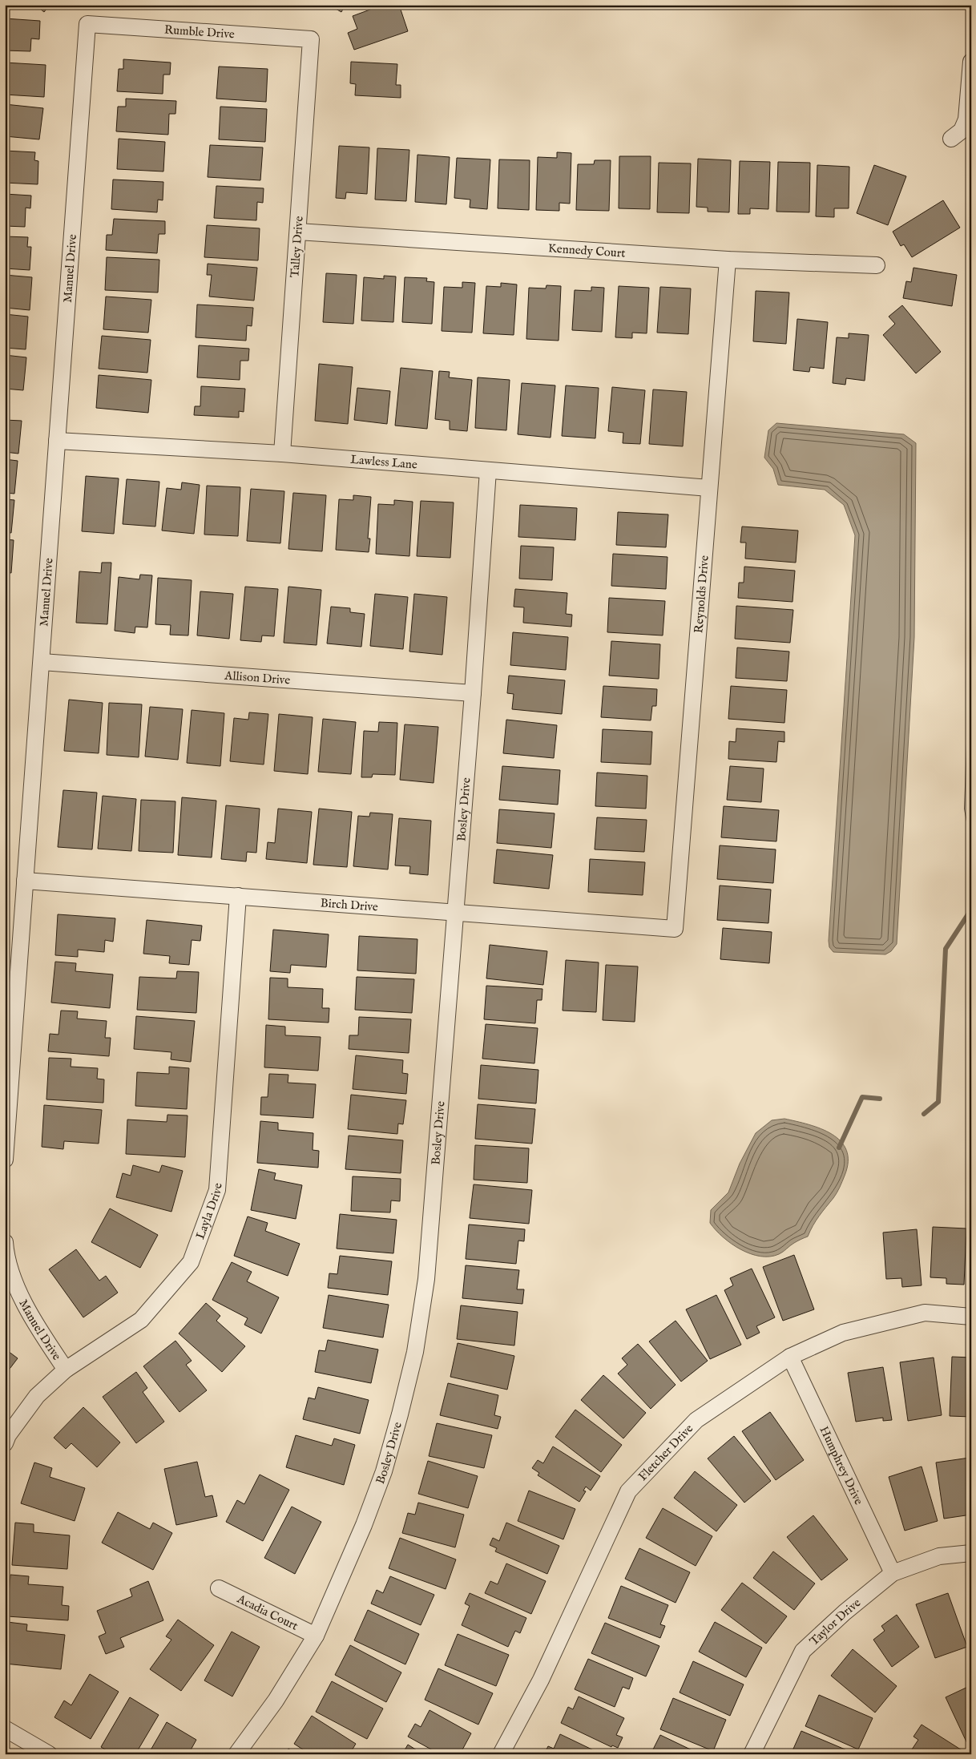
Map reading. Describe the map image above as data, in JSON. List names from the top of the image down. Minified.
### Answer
{"streets":{"street":["Rumble Drive","Talley Drive","Kennedy Court","Manuel Drive","Lawless Lane","Reynolds Drive","Allison Drive","Bosley Drive","Birch Drive","Layla Drive","Fletcher Drive","Humphrey Drive","Acadia Court","Taylor Drive"]},"crossings":[["Rumble Drive","Talley Drive"],["Rumble Drive","Manuel Drive"],["Talley Drive","Kennedy Court"],["Talley Drive","Lawless Lane"],["Kennedy Court","Reynolds Drive"],["Manuel Drive","Lawless Lane"],["Manuel Drive","Allison Drive"],["Manuel Drive","Birch Drive"],["Manuel Drive","Layla Drive"],["Lawless Lane","Reynolds Drive"],["Lawless Lane","Bosley Drive"],["Reynolds Drive","Birch Drive"],["Allison Drive","Bosley Drive"],["Bosley Drive","Birch Drive"],["Bosley Drive","Acadia Court"],["Birch Drive","Layla Drive"],["Fletcher Drive","Humphrey Drive"],["Humphrey Drive","Taylor Drive"]]}
